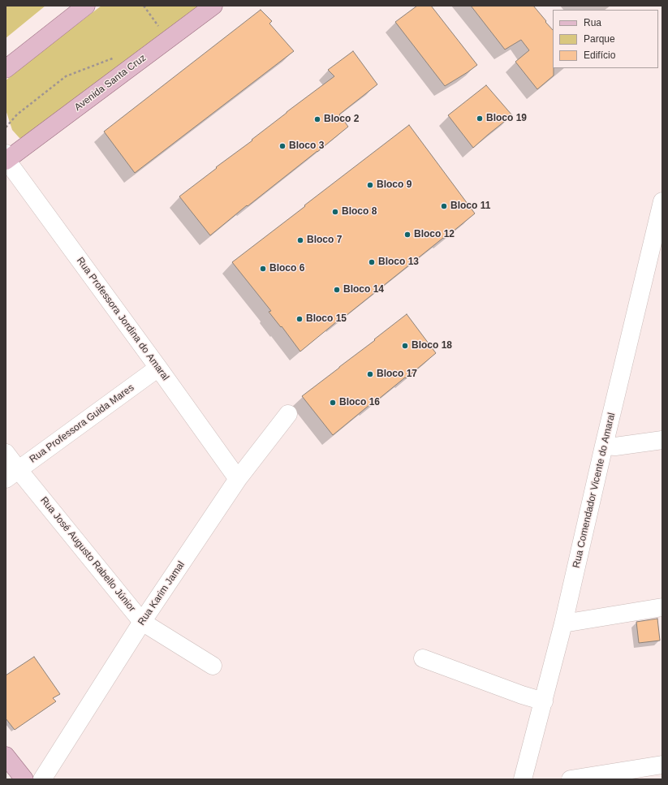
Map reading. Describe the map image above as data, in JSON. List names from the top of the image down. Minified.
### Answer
{"streets":{"main road":["Avenida Santa Cruz"],"street":["Rua Professora Jordina do Amaral","Rua Professora Guida Mares","Rua Comendador Vicente do Amaral","Rua José Augusto Rabello Júnior","Rua Karim Jamal"]},"crossings":[["Avenida Santa Cruz","Rua Professora Jordina do Amaral"],["Rua Professora Jordina do Amaral","Rua Professora Guida Mares"],["Rua Professora Jordina do Amaral","Rua Karim Jamal"],["Rua Professora Guida Mares","Rua José Augusto Rabello Júnior"],["Rua José Augusto Rabello Júnior","Rua Karim Jamal"]],"places":["Bloco 19","Bloco 2","Bloco 3","Bloco 9","Bloco 11","Bloco 8","Bloco 12","Bloco 7","Bloco 13","Bloco 6","Bloco 14","Bloco 15","Bloco 18","Bloco 17","Bloco 16"],"legend":["Rua","Parque","Edifício"]}
